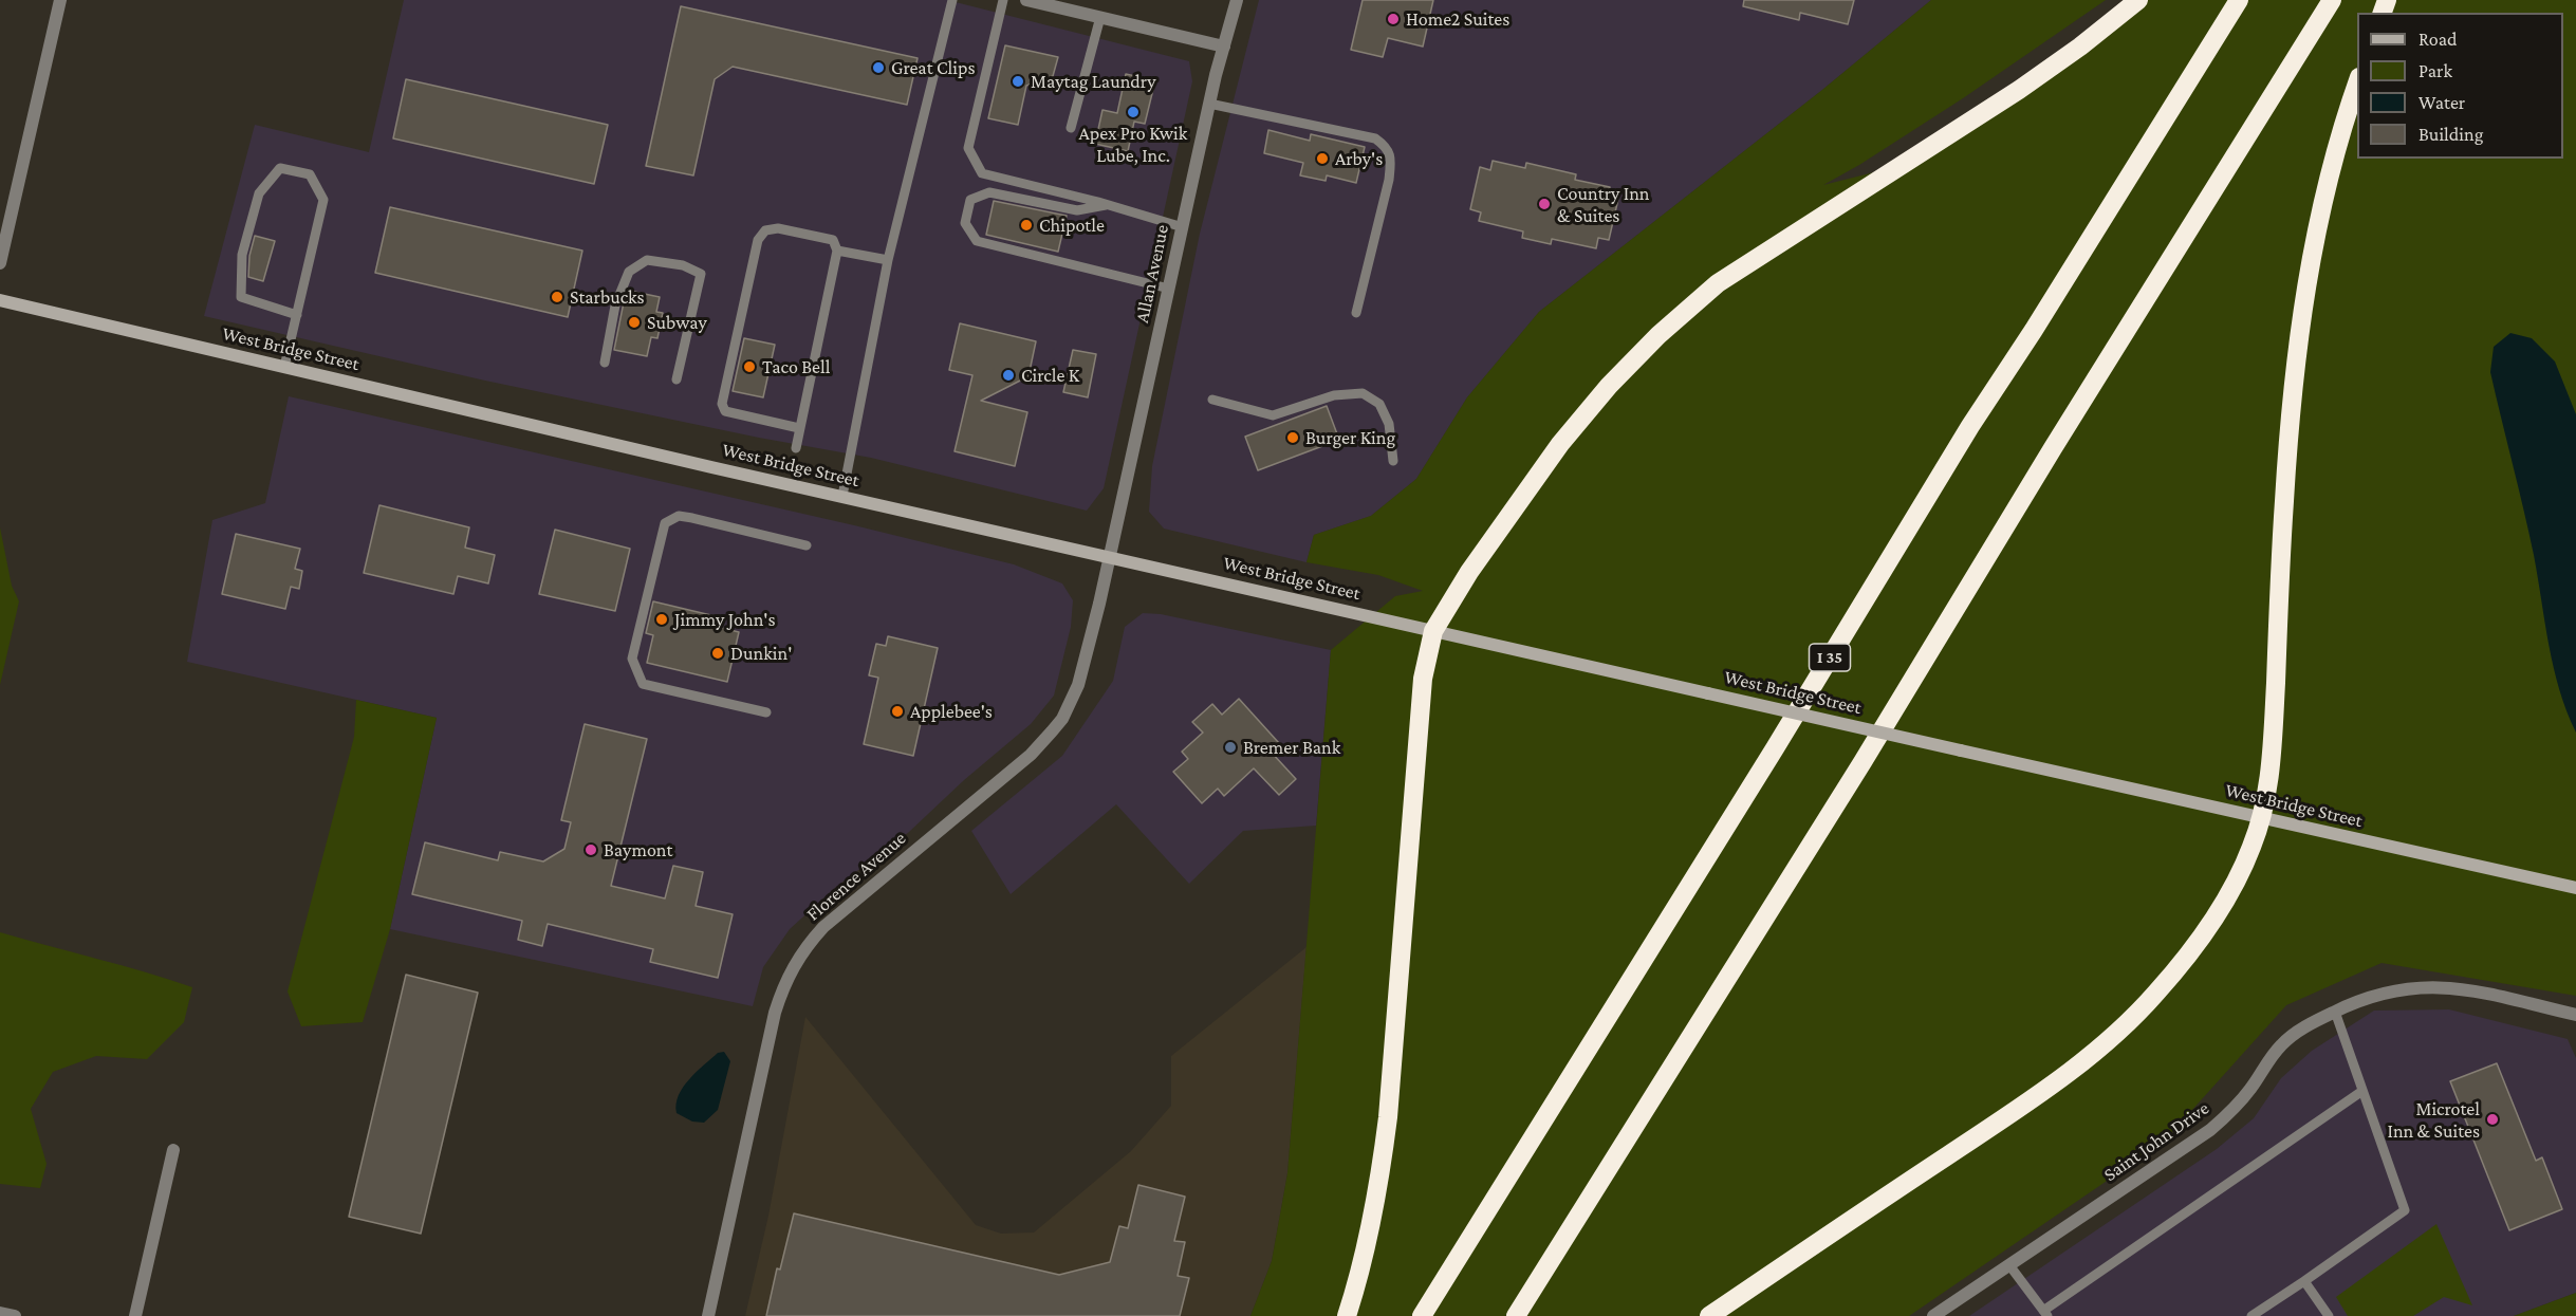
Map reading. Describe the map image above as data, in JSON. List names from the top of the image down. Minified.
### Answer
{"streets":{"highway":["I 35"],"main road":["West Bridge Street"],"street":["Allan Avenue","Florence Avenue","Saint John Drive"]},"crossings":[["Allan Avenue","West Bridge Street"],["Allan Avenue","Florence Avenue"],["West Bridge Street","Florence Avenue"]],"places":["Home2 Suites","Great Clips","Maytag Laundry","Apex Pro Kwik Lube, Inc.","Arby's","Country Inn & Suites","Chipotle","Starbucks","Subway","Taco Bell","Circle K","Burger King","Jimmy John's","Dunkin'","Applebee's","Bremer Bank","Baymont","Microtel Inn & Suites"],"legend":["Road","Park","Water","Building"]}
